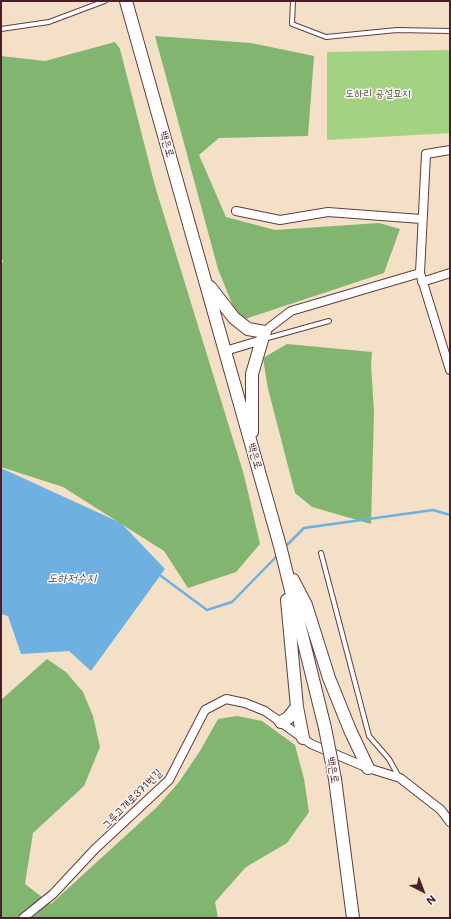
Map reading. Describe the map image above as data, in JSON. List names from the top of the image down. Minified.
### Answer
{"streets":{"main road":["백은로"],"street":["그루고개로371번길"]},"water":["도하저수지"],"parks":["도하리 공설묘지"],"north":"bottom right"}
